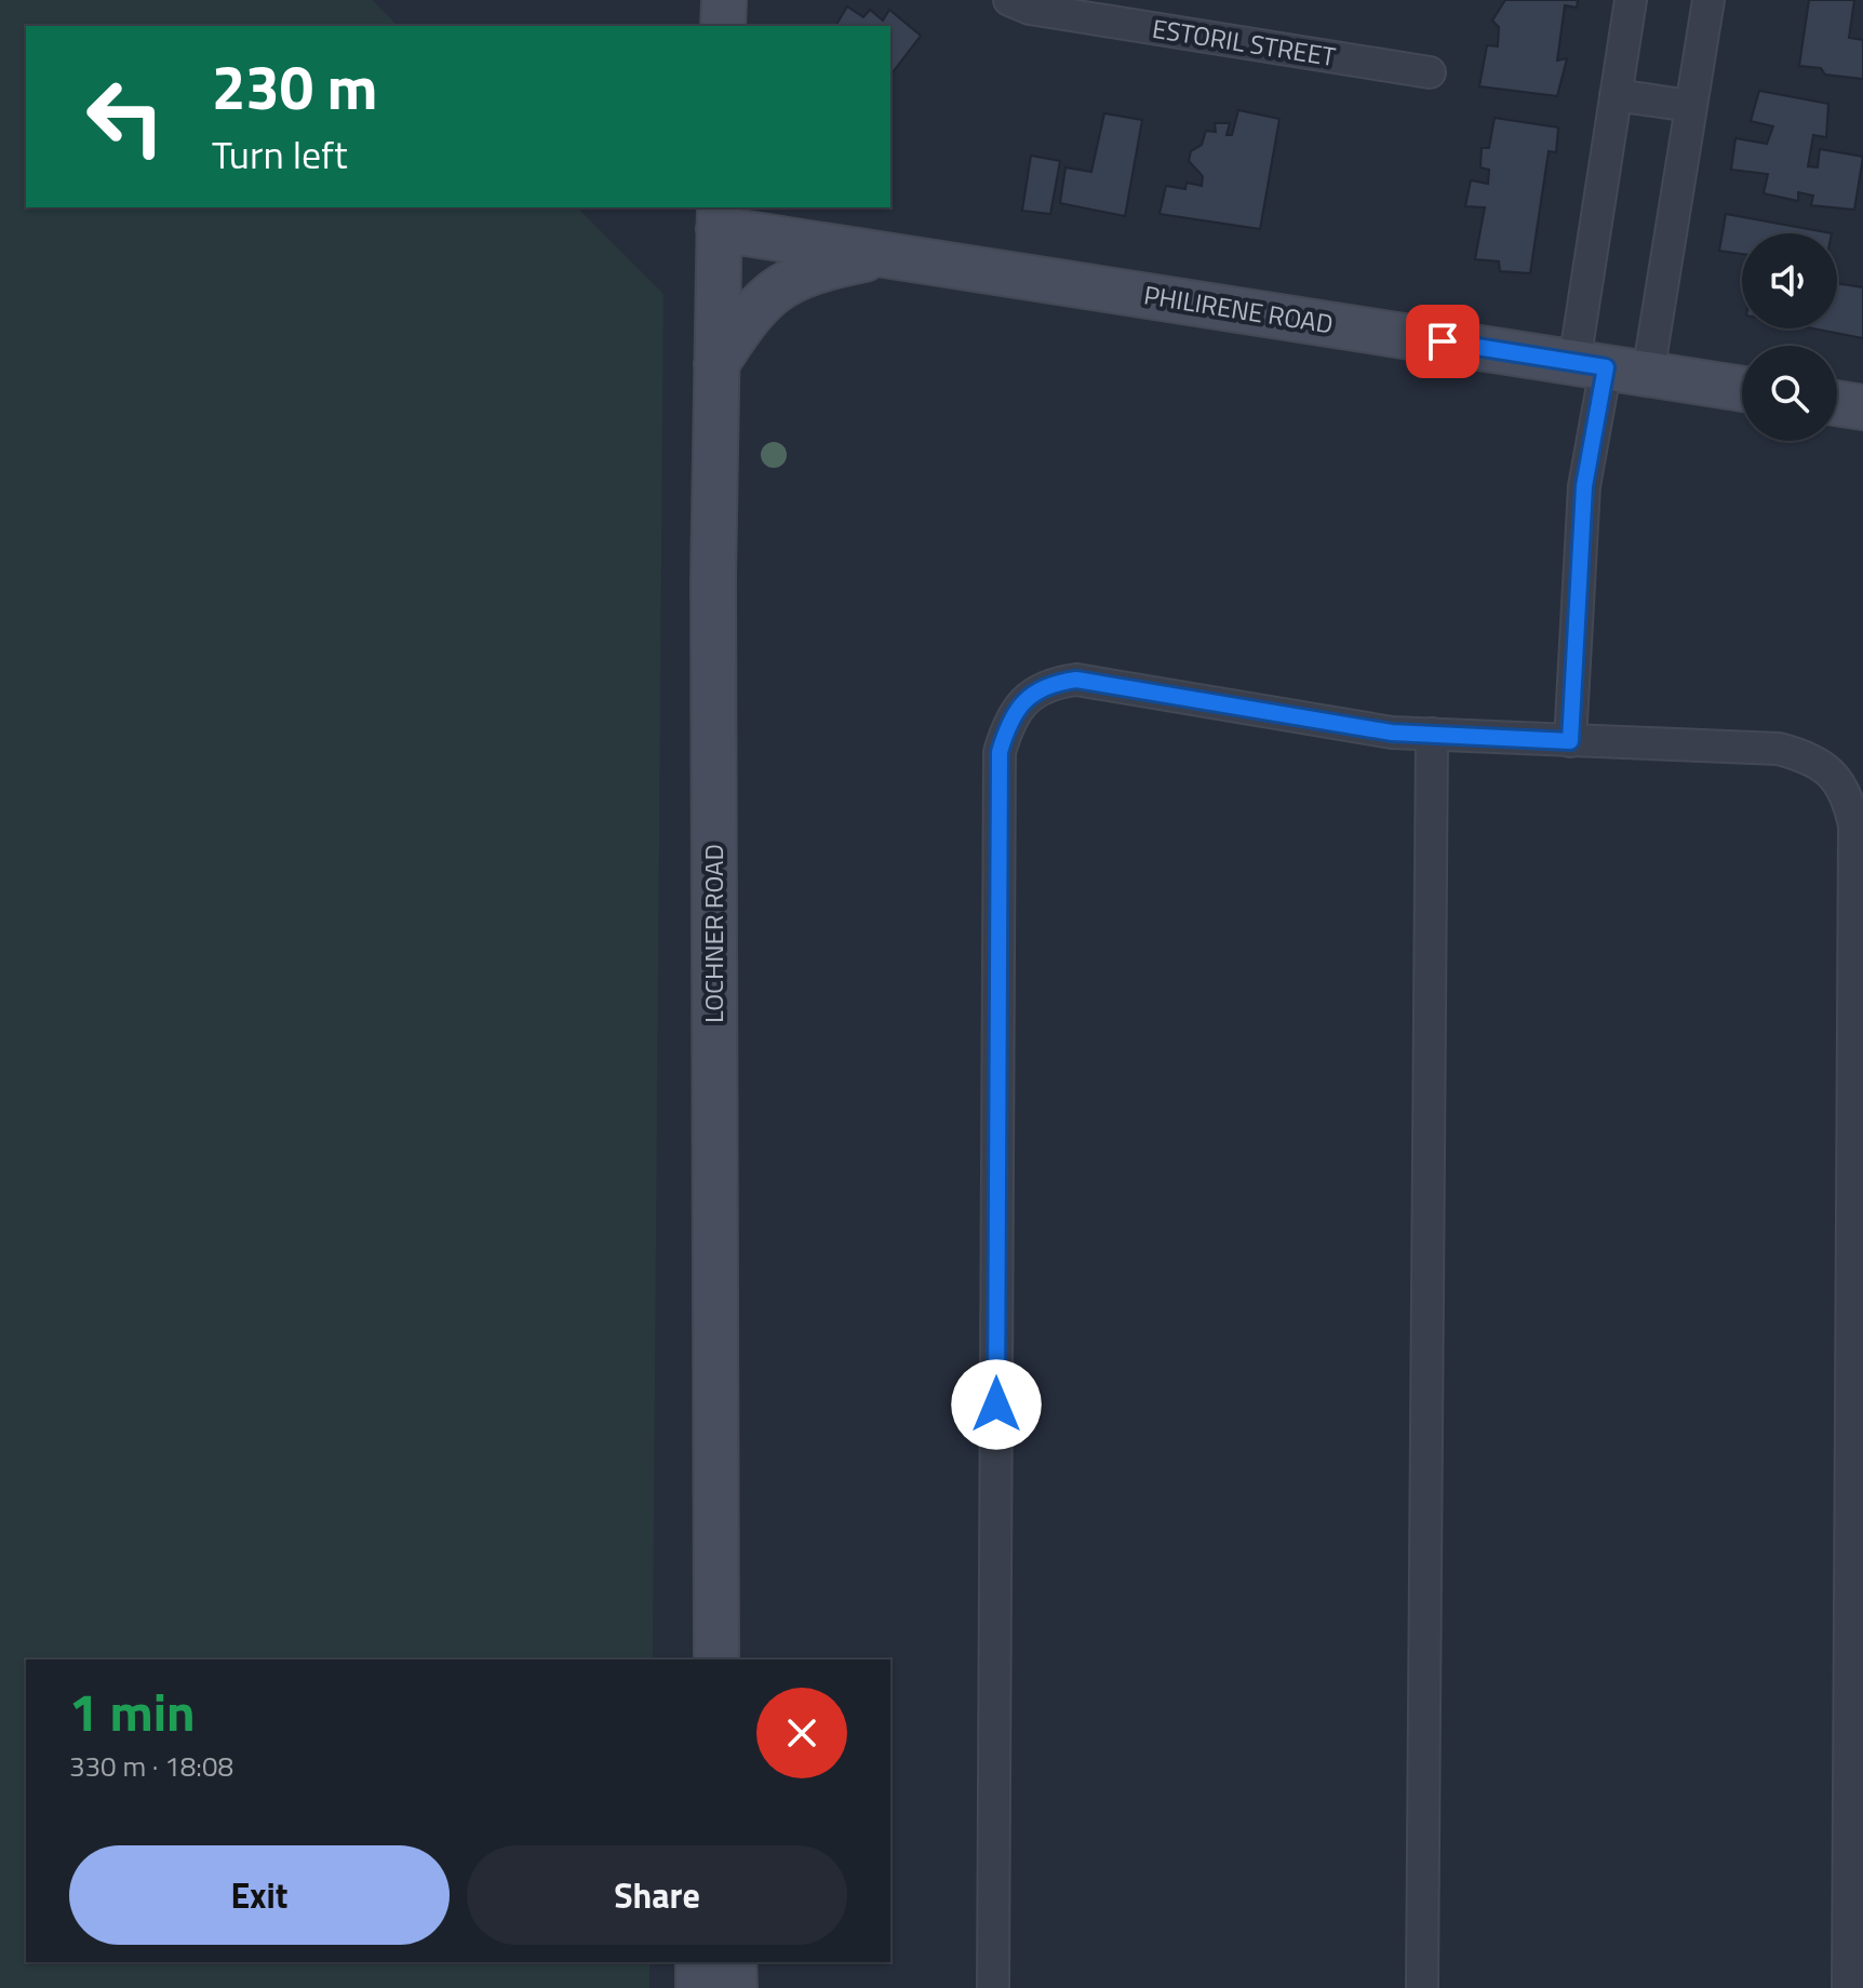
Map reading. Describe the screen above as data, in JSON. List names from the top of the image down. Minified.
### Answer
{"streets":{"street":["ESTORIL STREET","PHILIRENE ROAD","LOCHNER ROAD"]},"crossings":[["PHILIRENE ROAD","LOCHNER ROAD"]],"page":{"turn":["230 m","Turn left"],"heading":["1 min","330 m · 18:08"],"buttons":["Exit","Share"]}}
